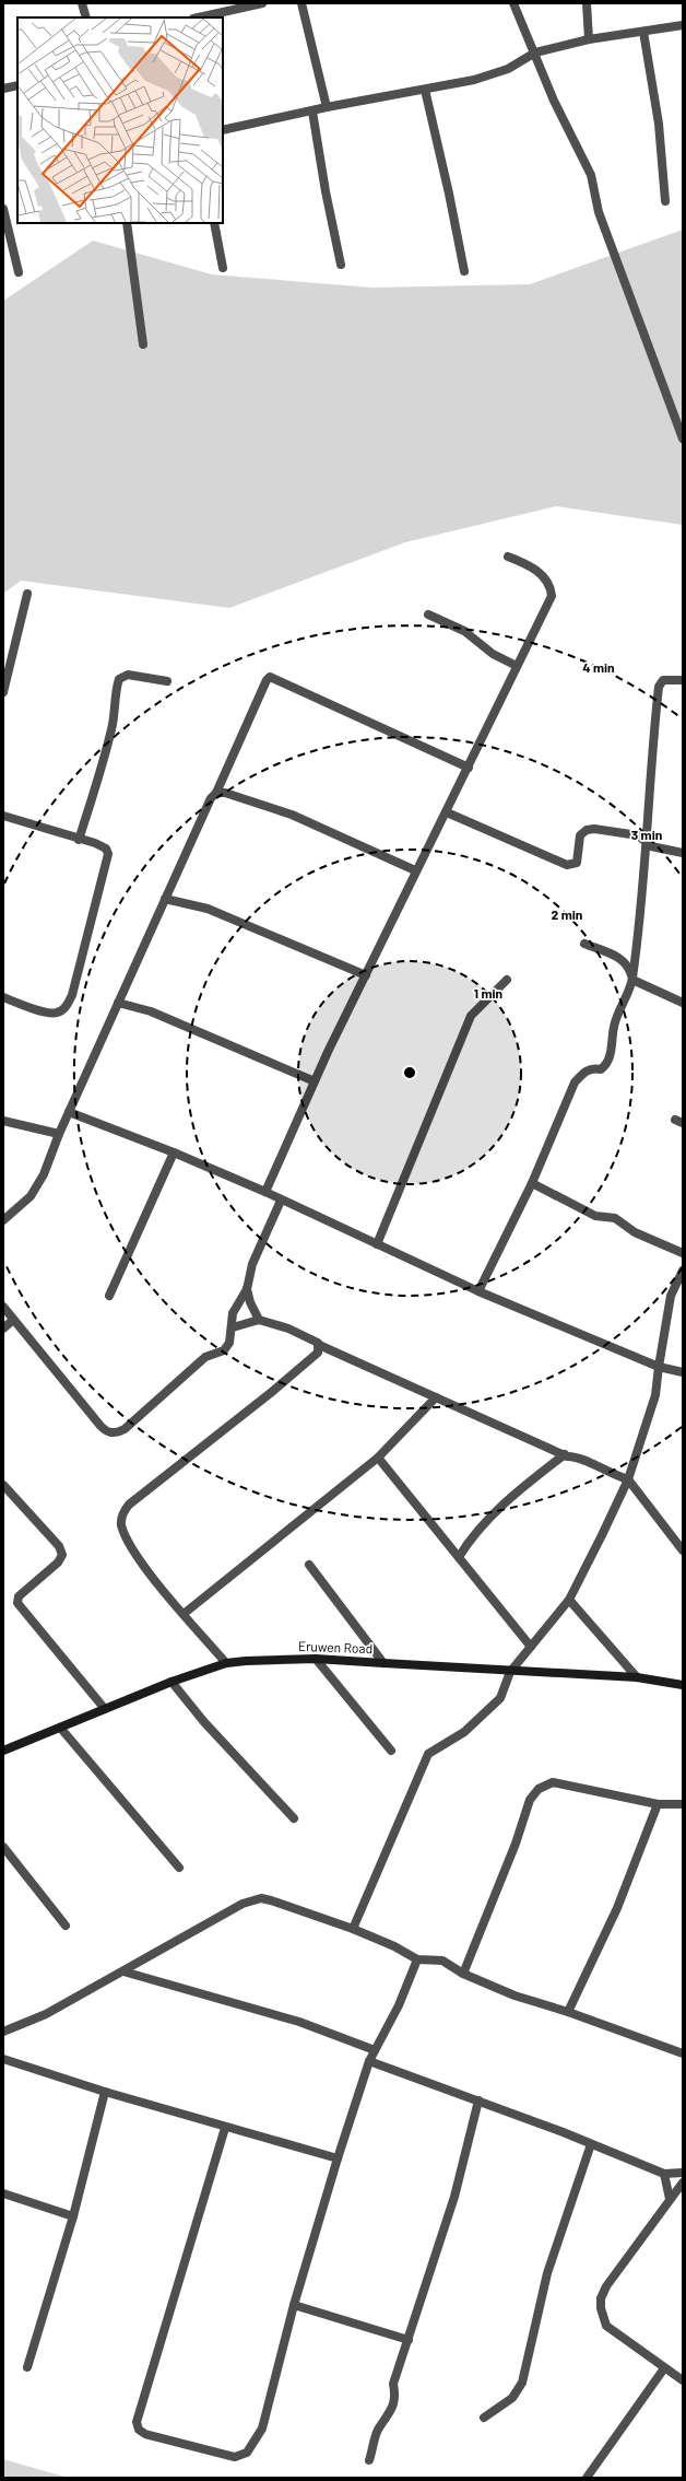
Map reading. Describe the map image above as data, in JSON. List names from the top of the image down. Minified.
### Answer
{"streets":{"street":["Eruwen Road"]},"rings":["4 min","3 min","2 min","1 min"]}
